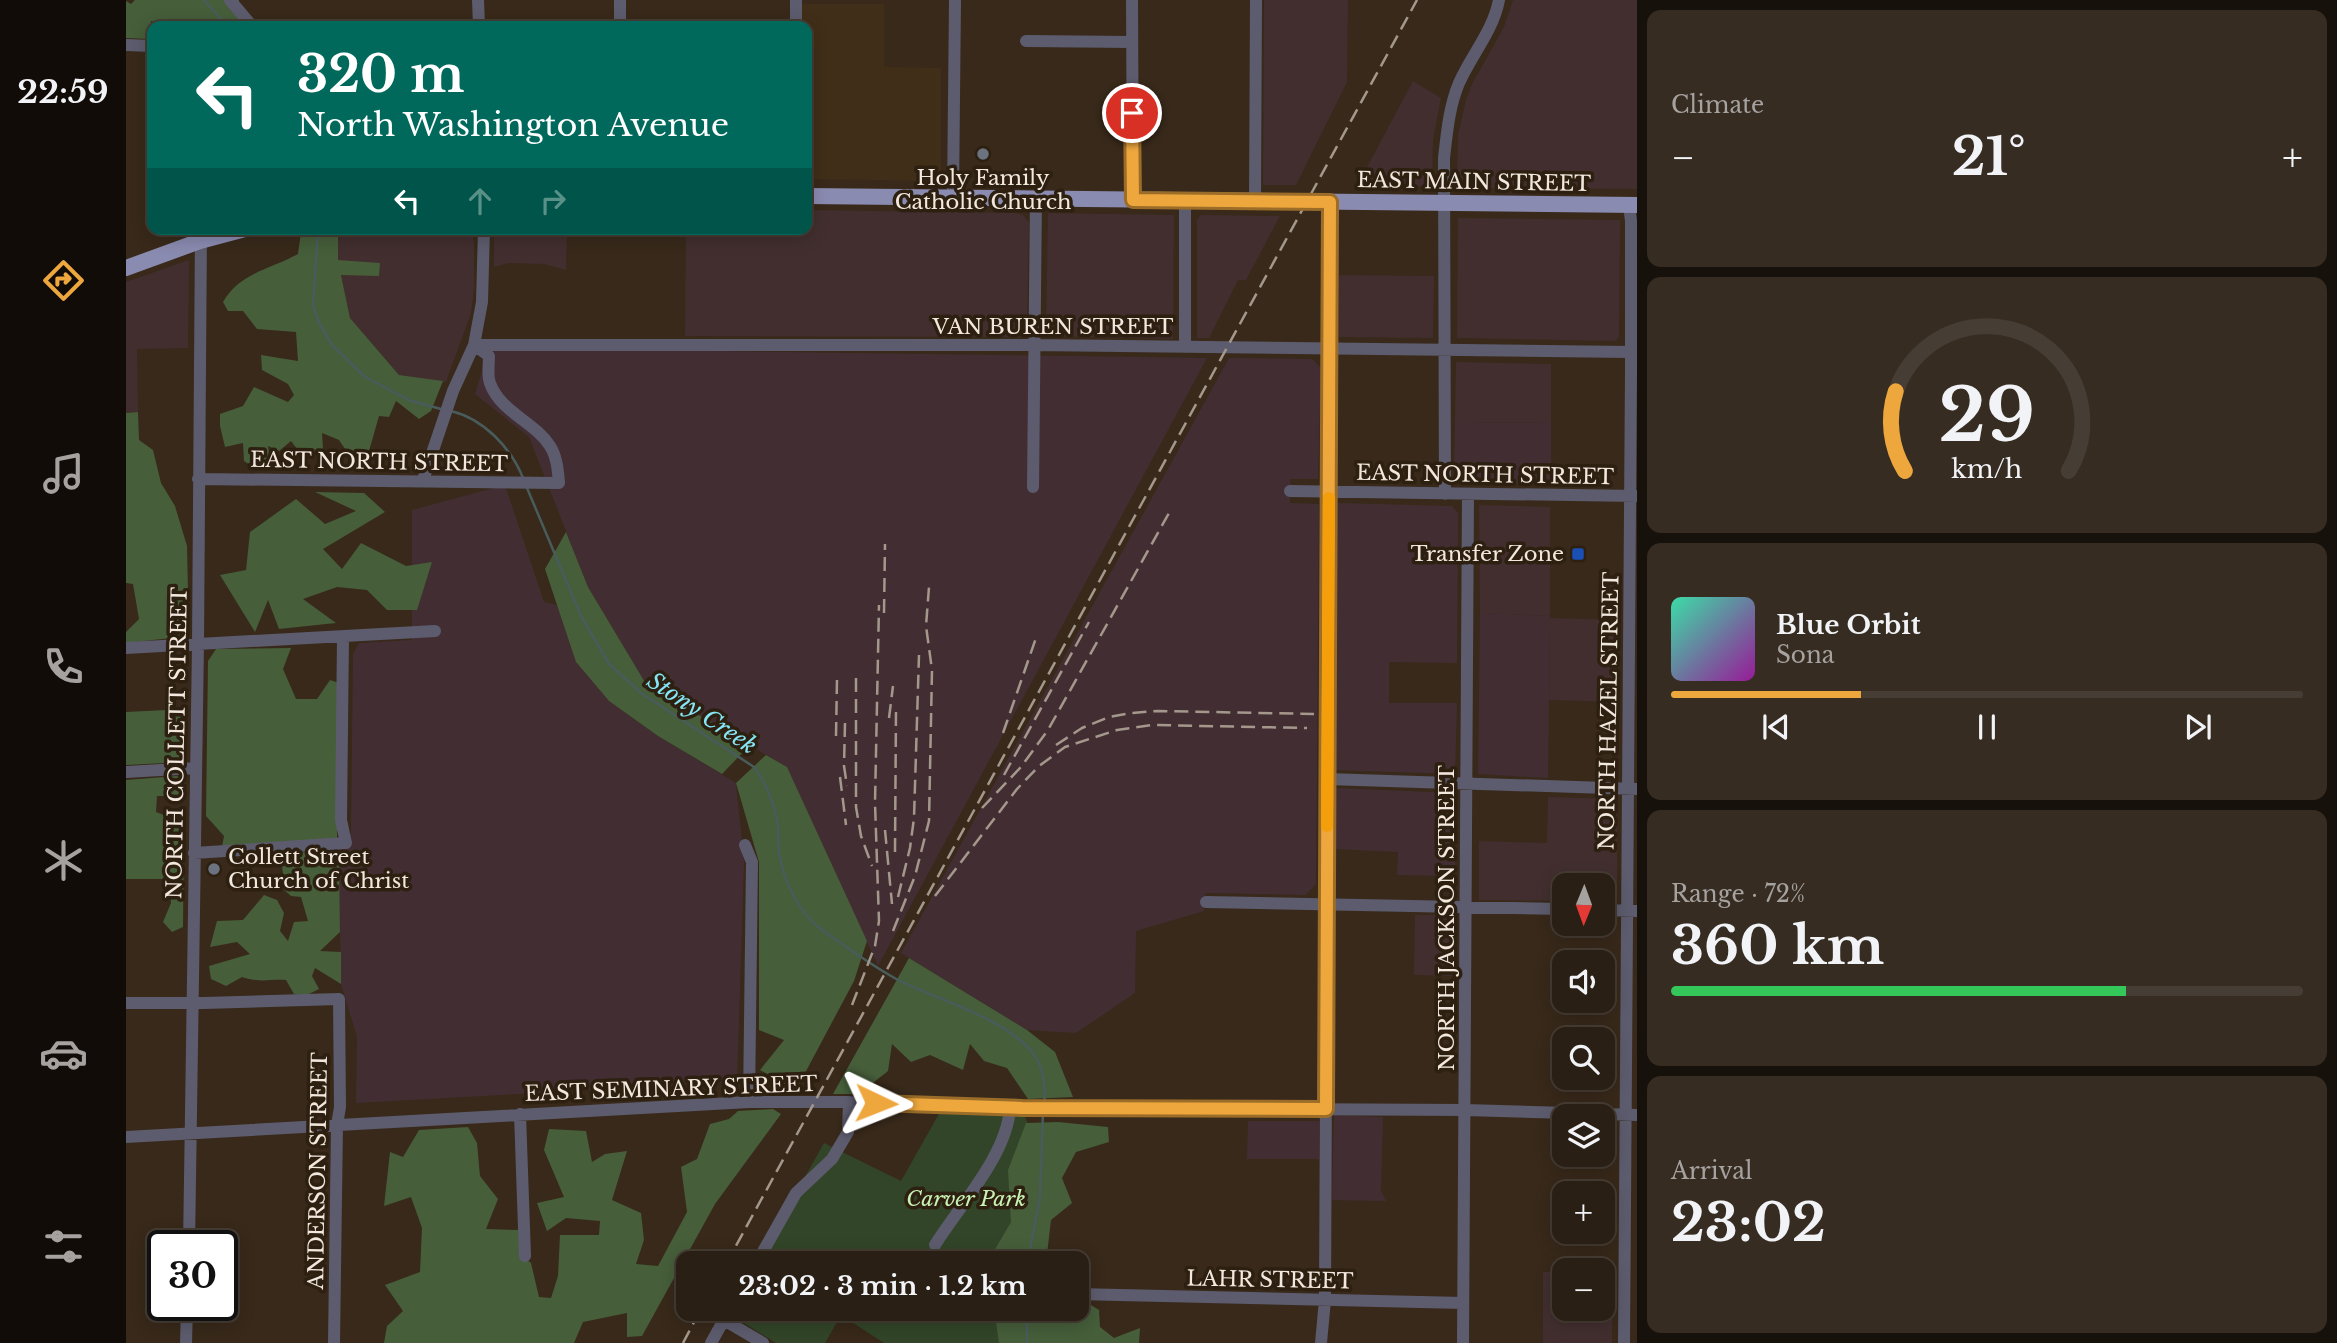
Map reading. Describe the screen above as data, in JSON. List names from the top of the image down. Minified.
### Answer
{"streets":{"main road":["EAST MAIN STREET"],"street":["VAN BUREN STREET","EAST NORTH STREET","NORTH HAZEL STREET","NORTH COLLETT STREET","NORTH JACKSON STREET","EAST SEMINARY STREET","ANDERSON STREET","LAHR STREET"]},"crossings":[["EAST MAIN STREET","NORTH HAZEL STREET"],["VAN BUREN STREET","EAST NORTH STREET"],["VAN BUREN STREET","NORTH HAZEL STREET"],["EAST NORTH STREET","NORTH HAZEL STREET"],["EAST NORTH STREET","NORTH COLLETT STREET"],["EAST NORTH STREET","NORTH JACKSON STREET"],["NORTH HAZEL STREET","EAST SEMINARY STREET"],["NORTH COLLETT STREET","EAST SEMINARY STREET"],["NORTH COLLETT STREET","ANDERSON STREET"],["NORTH JACKSON STREET","EAST SEMINARY STREET"],["NORTH JACKSON STREET","LAHR STREET"],["EAST SEMINARY STREET","ANDERSON STREET"]],"water":["Stony Creek"],"parks":["Carver Park"],"places":{"other":["Holy Family Catholic Church","Collett Street Church of Christ"],"transit":["Transfer Zone"]},"north":"bottom","page":{"tabs":"22:59","tile":["Climate",["Range · 72%","360 km"],["Arrival","23:02"]],"turn":["320 m","North Washington Avenue"],"heat":["−","21°","+"],"song":["Blue Orbit","Sona"],"map_buttons":["+","−"],"limit":"30","trip":"23:02 · 3 min · 1.2 km","gauge":["29","km/h"]}}
